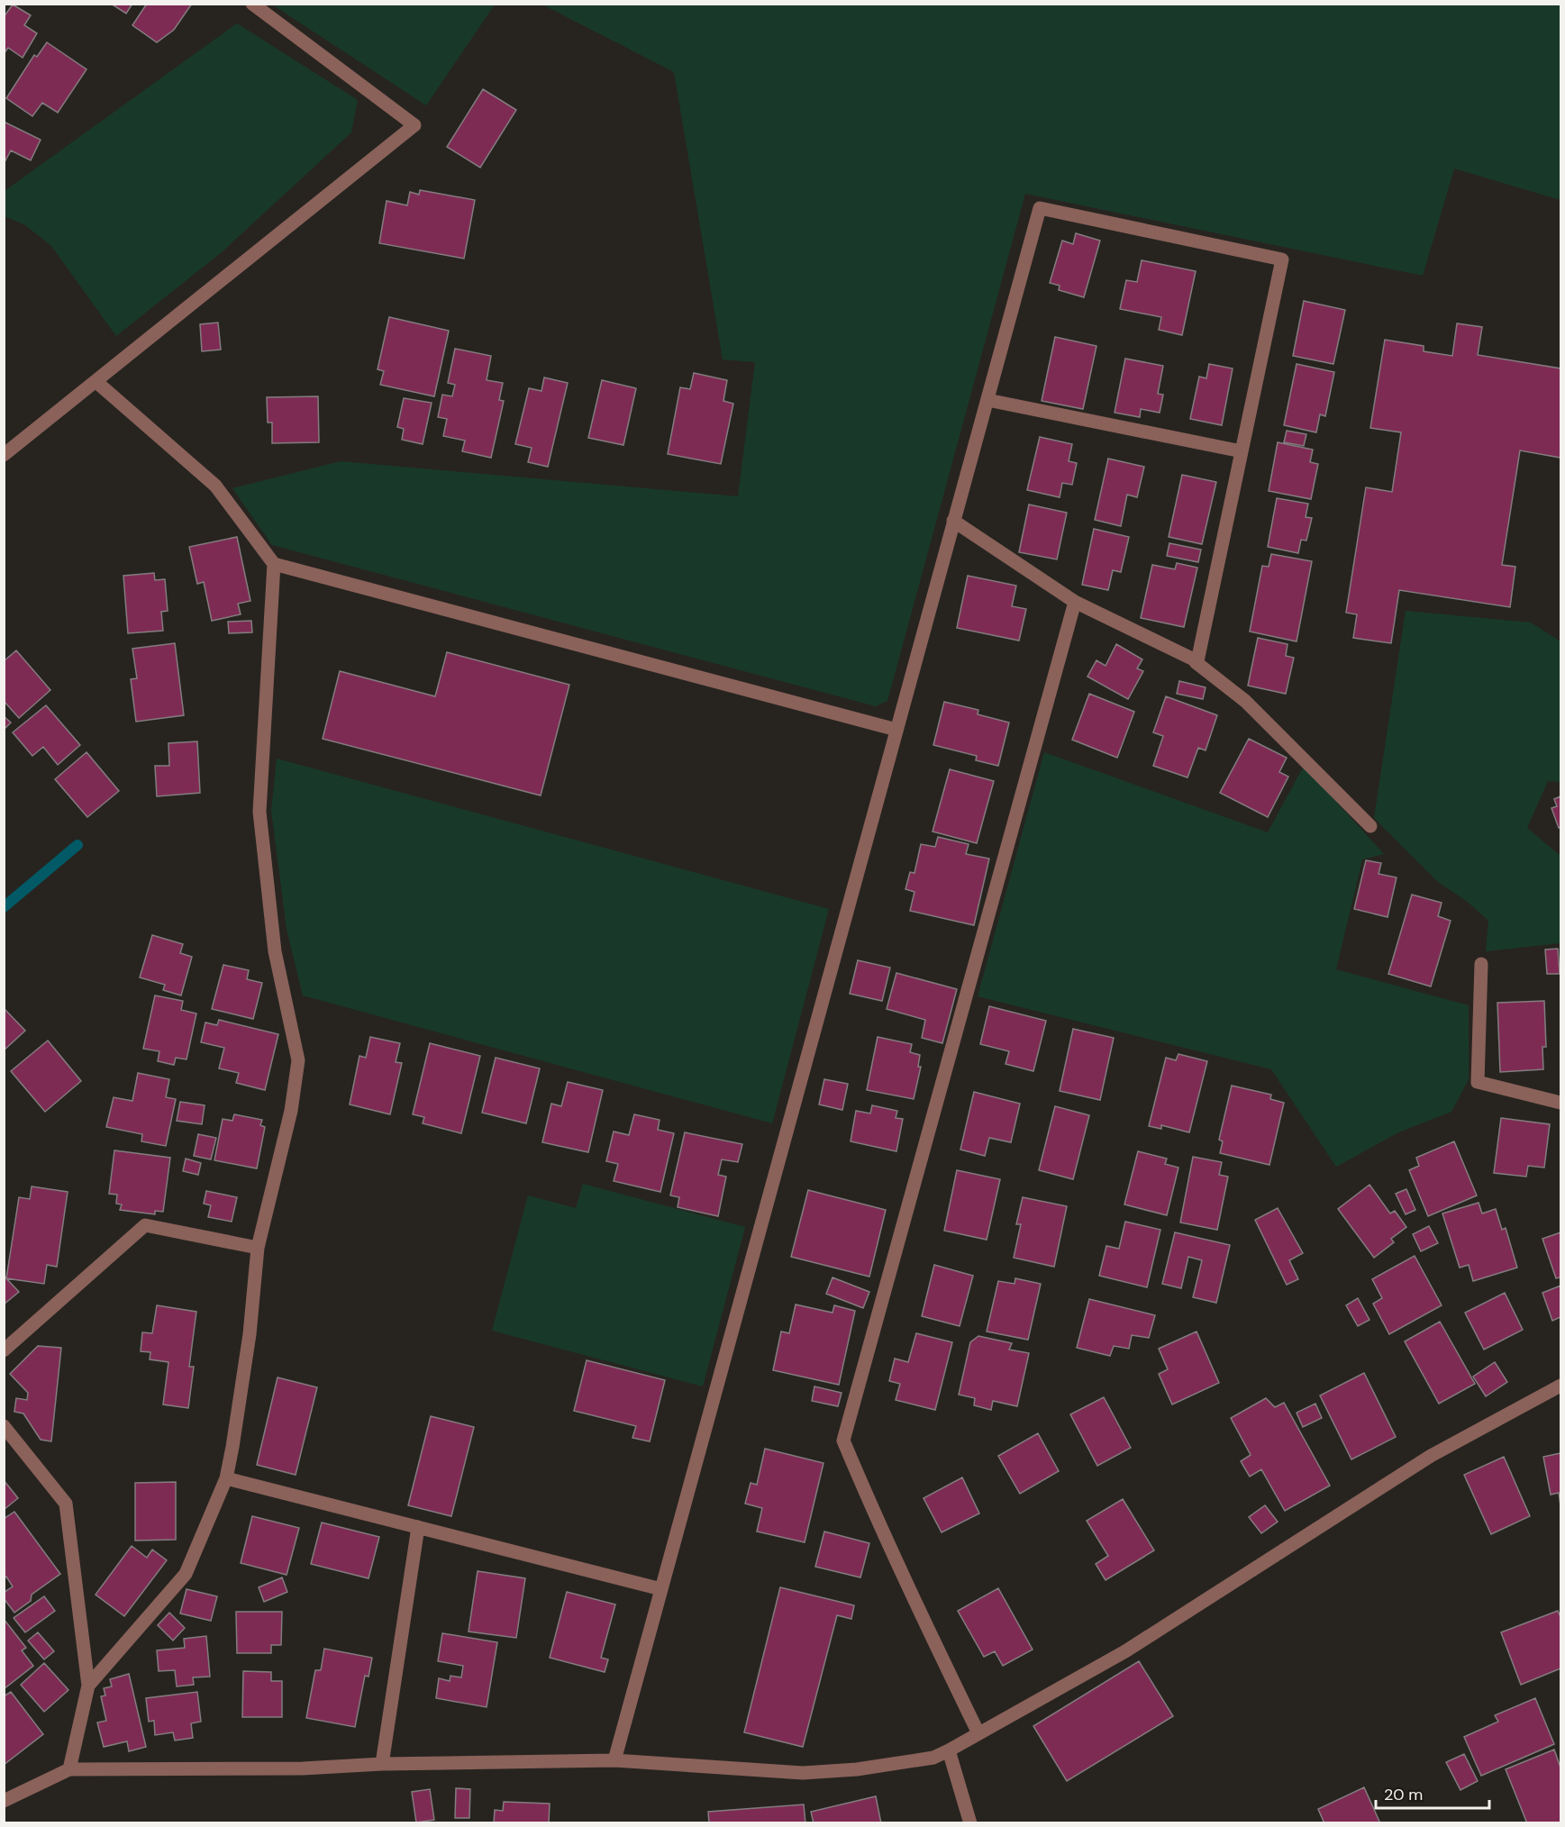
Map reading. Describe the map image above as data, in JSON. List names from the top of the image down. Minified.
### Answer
{"scale_bar":"20 m"}
